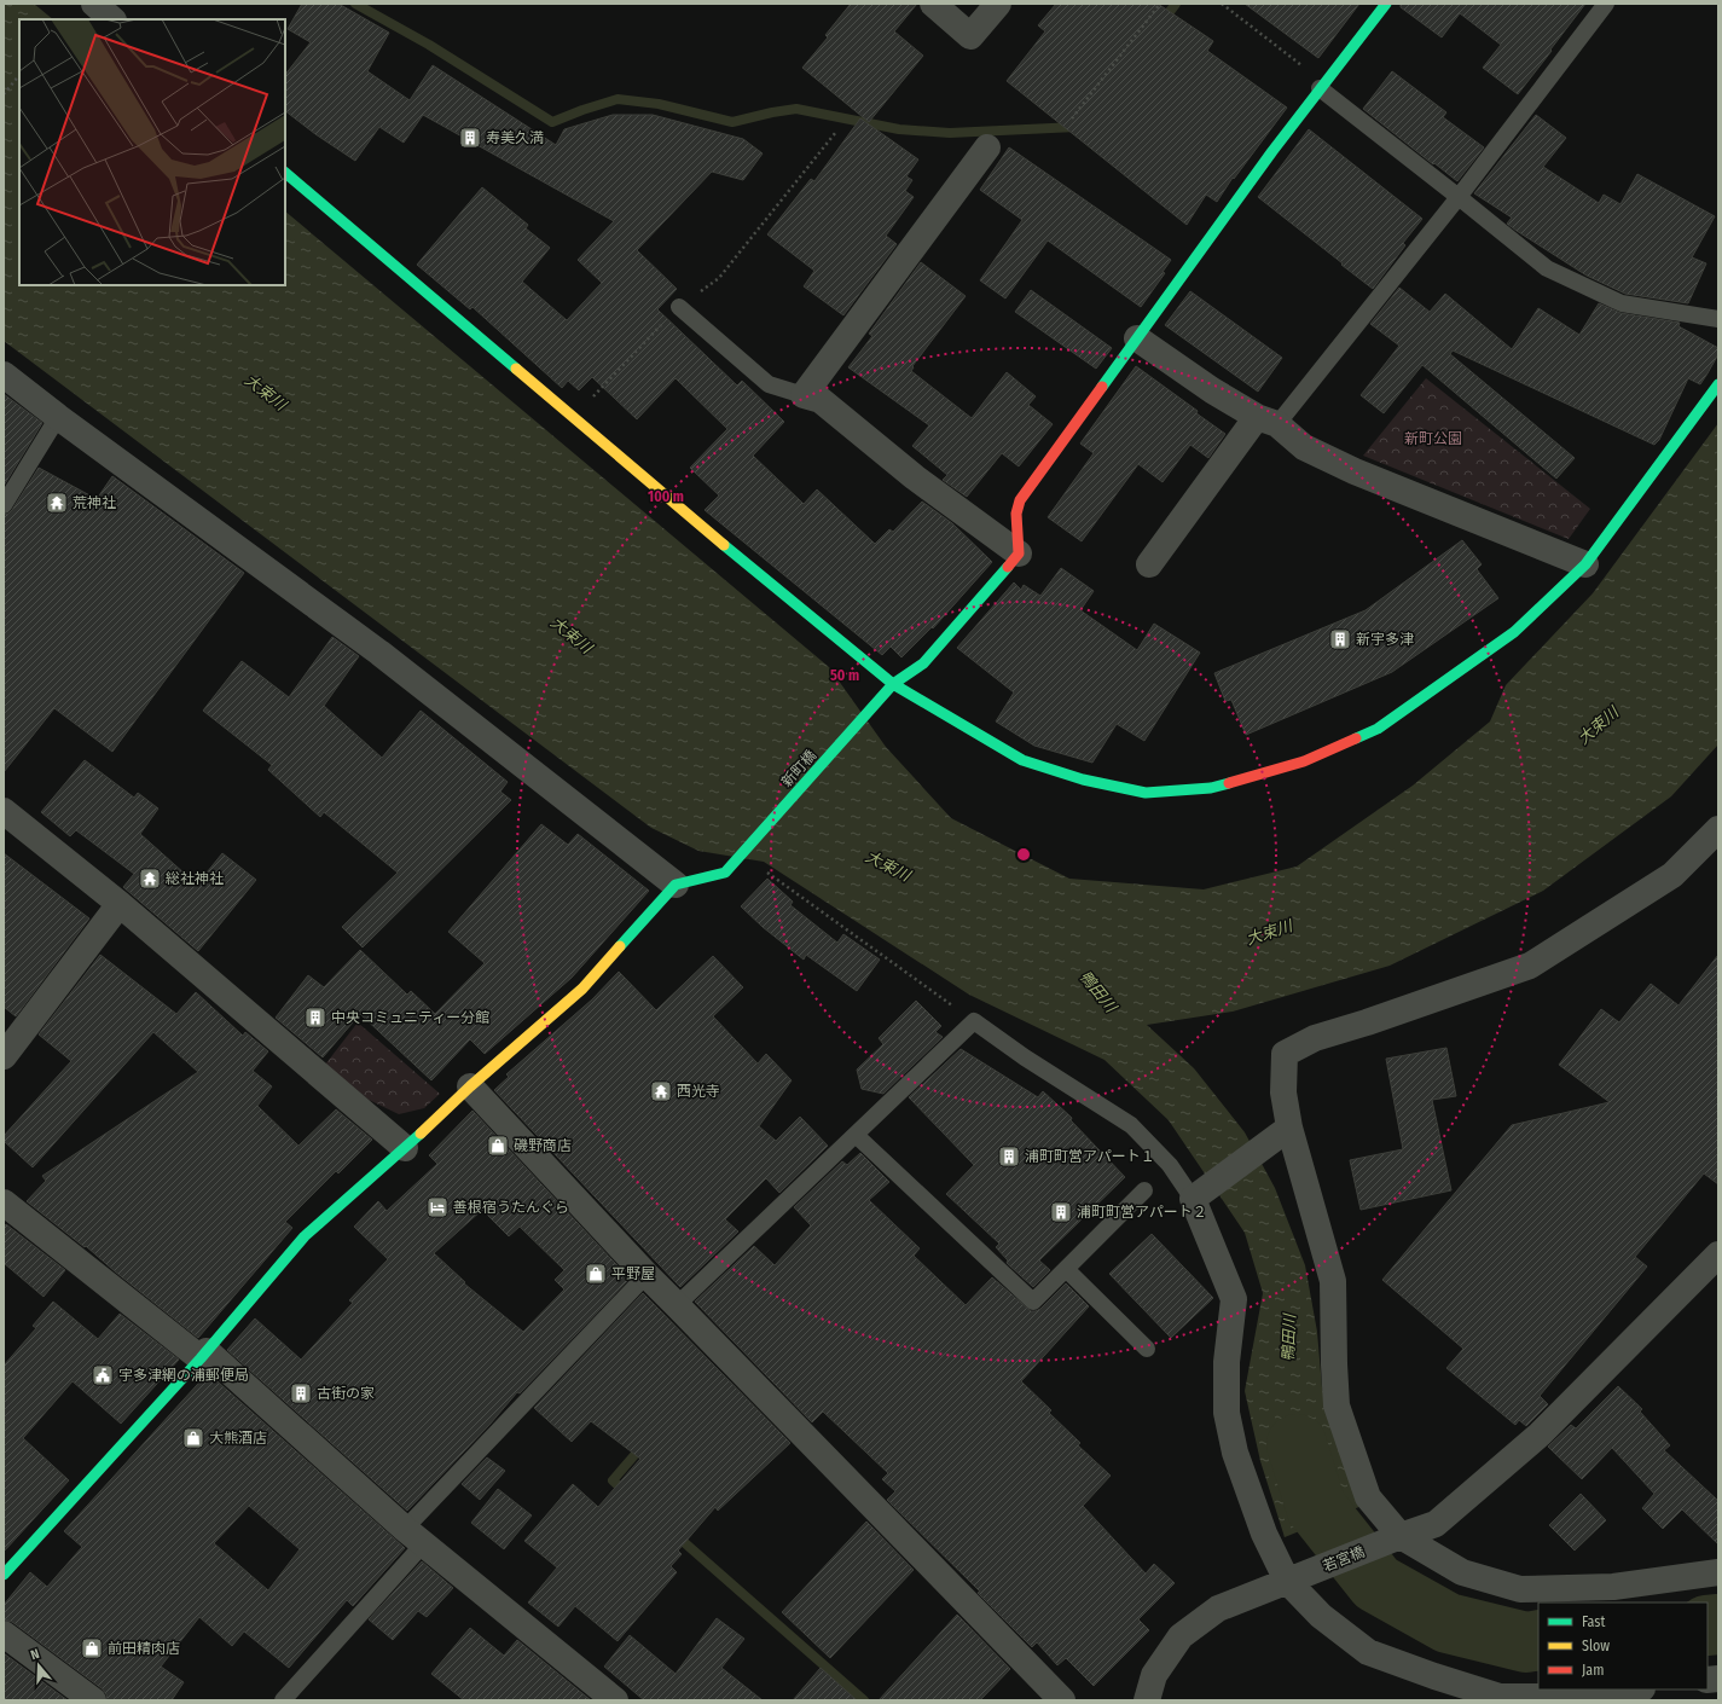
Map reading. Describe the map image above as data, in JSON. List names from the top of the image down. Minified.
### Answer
{"streets":{"street":["新町橋","若宮橋"]},"water":["大束川","鴨田川"],"parks":["新町公園"],"places":{"building":["寿美久満","新宇多津","中央コミュニティー分館","浦町町営アパート１","浦町町営アパート２","古街の家"],"temple":["荒神社","総社神社","西光寺"],"shop":["磯野商店","平野屋","大熊酒店","前田精肉店"],"hotel":["善根宿うたんぐら"],"public building":["宇多津網の浦郵便局"]},"legend":["Fast","Slow","Jam"],"north":"top","rings":["100 m","50 m"]}
